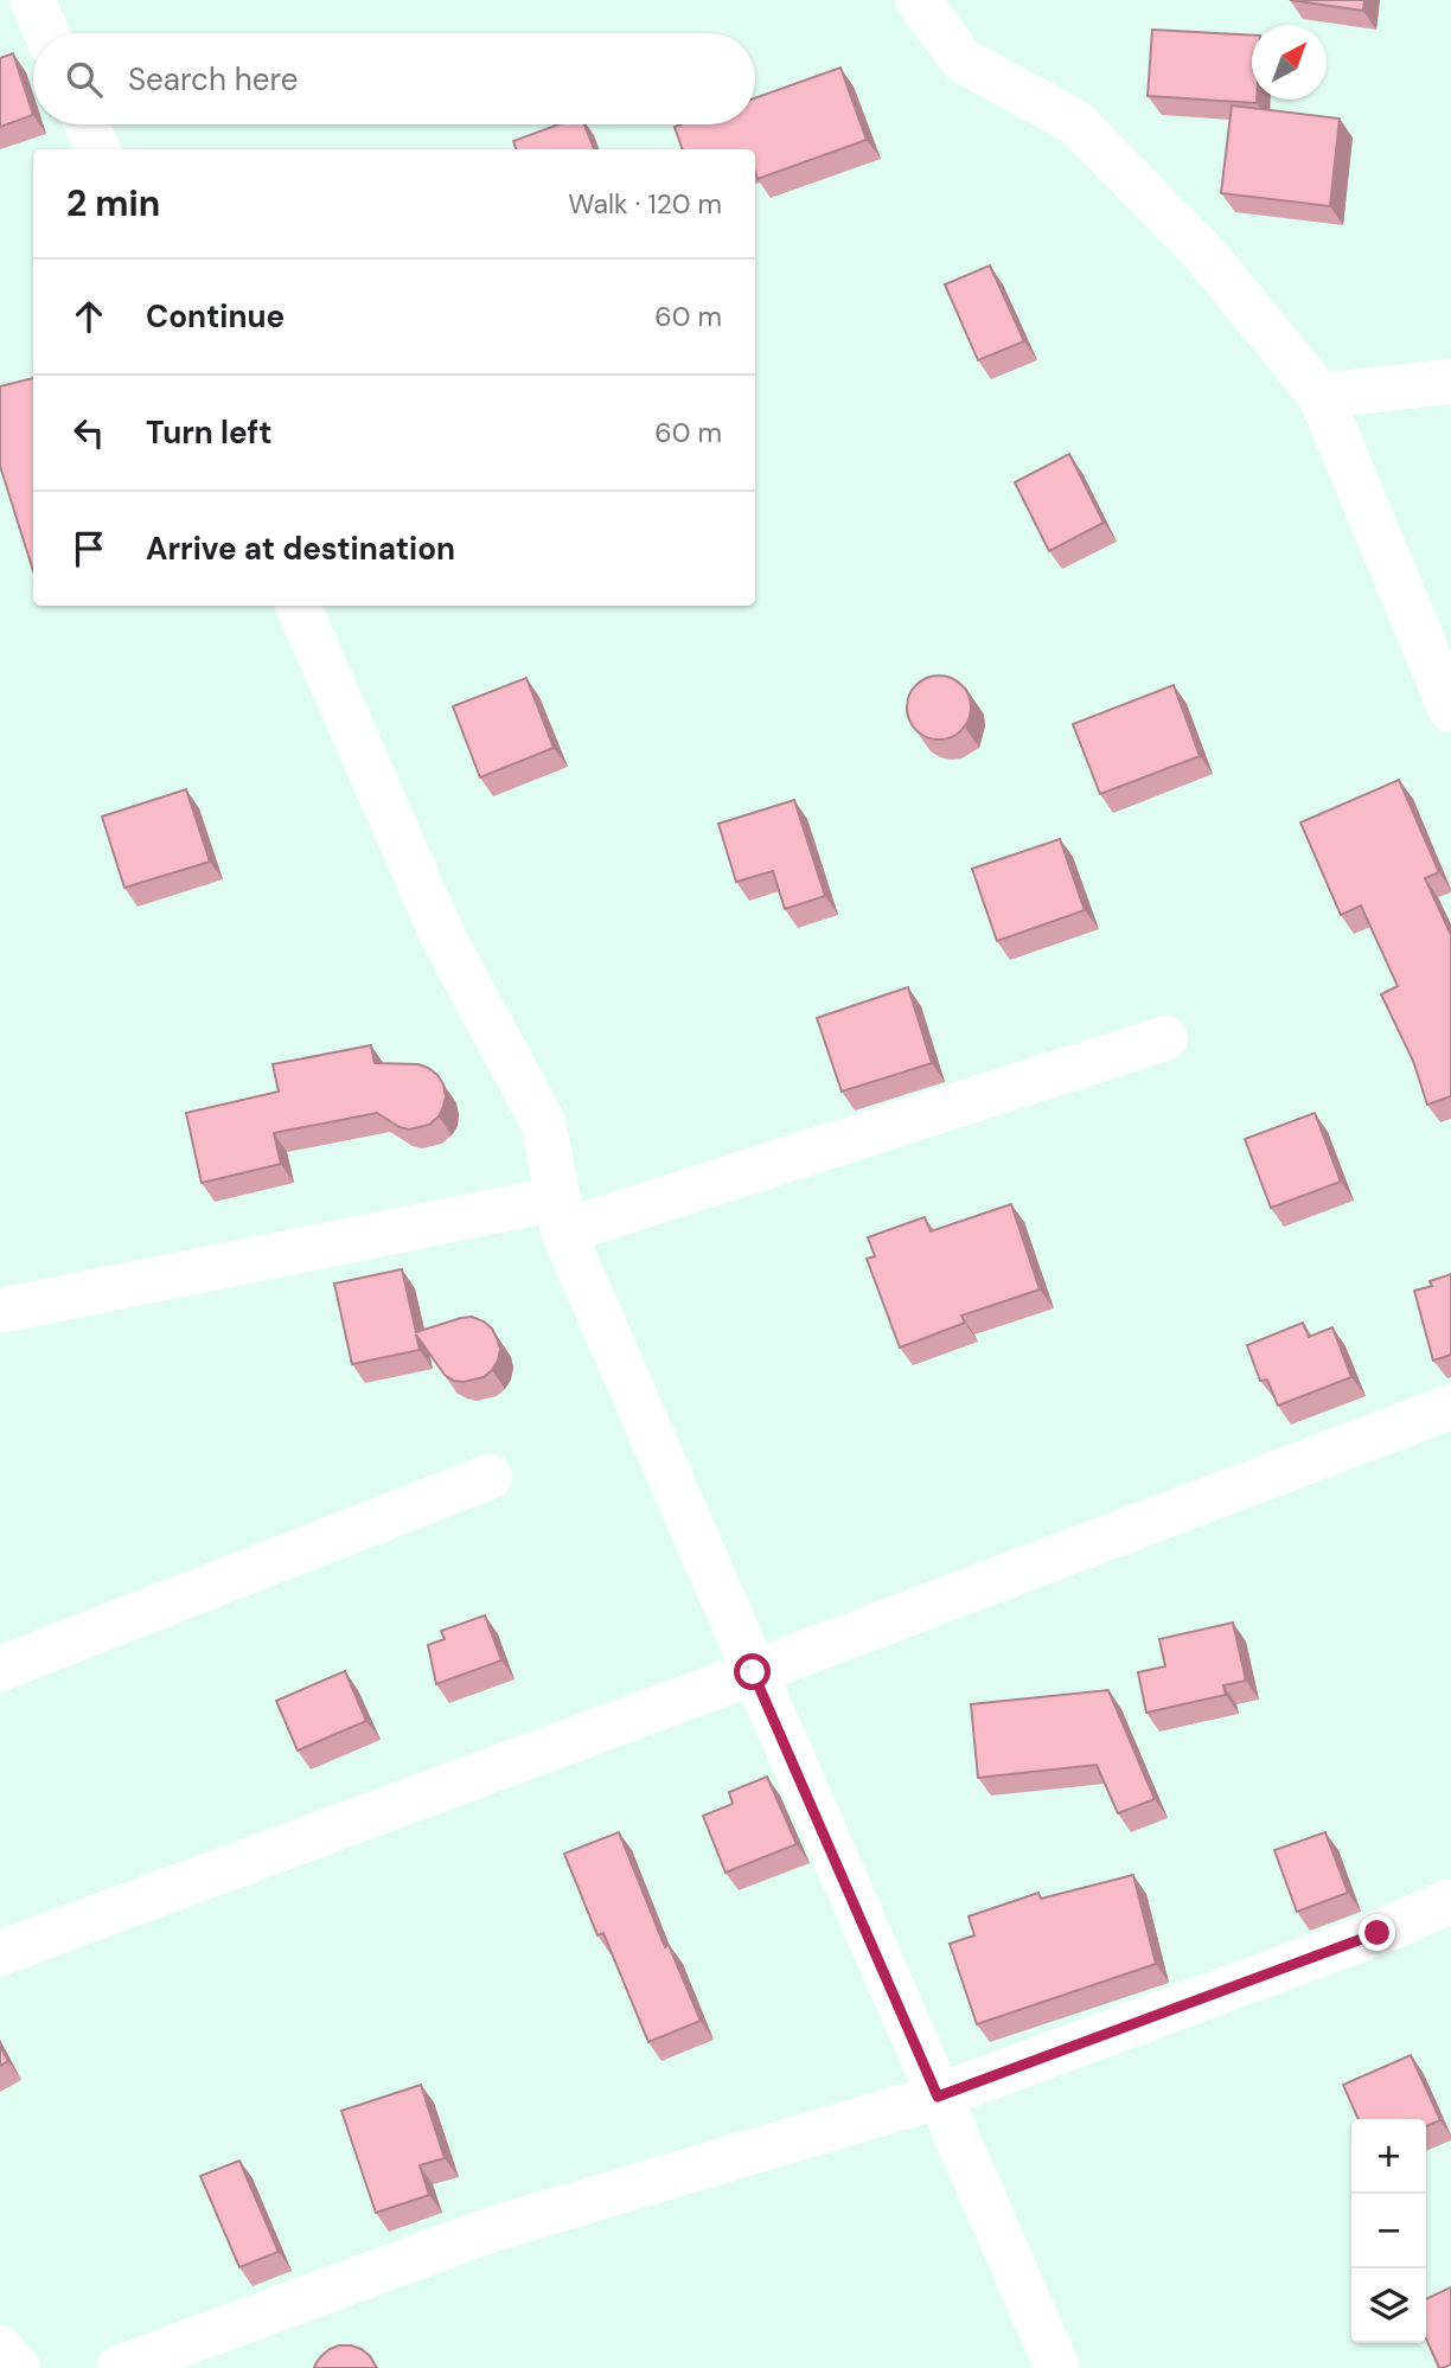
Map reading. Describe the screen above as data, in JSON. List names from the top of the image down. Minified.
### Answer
{"north":"top right","page":{"search":"Search here","heading":["2 min","Walk · 120 m"],"list":[["Continue","60 m"],["Turn left","60 m"],"Arrive at destination"],"map_buttons":["+","−"]}}
